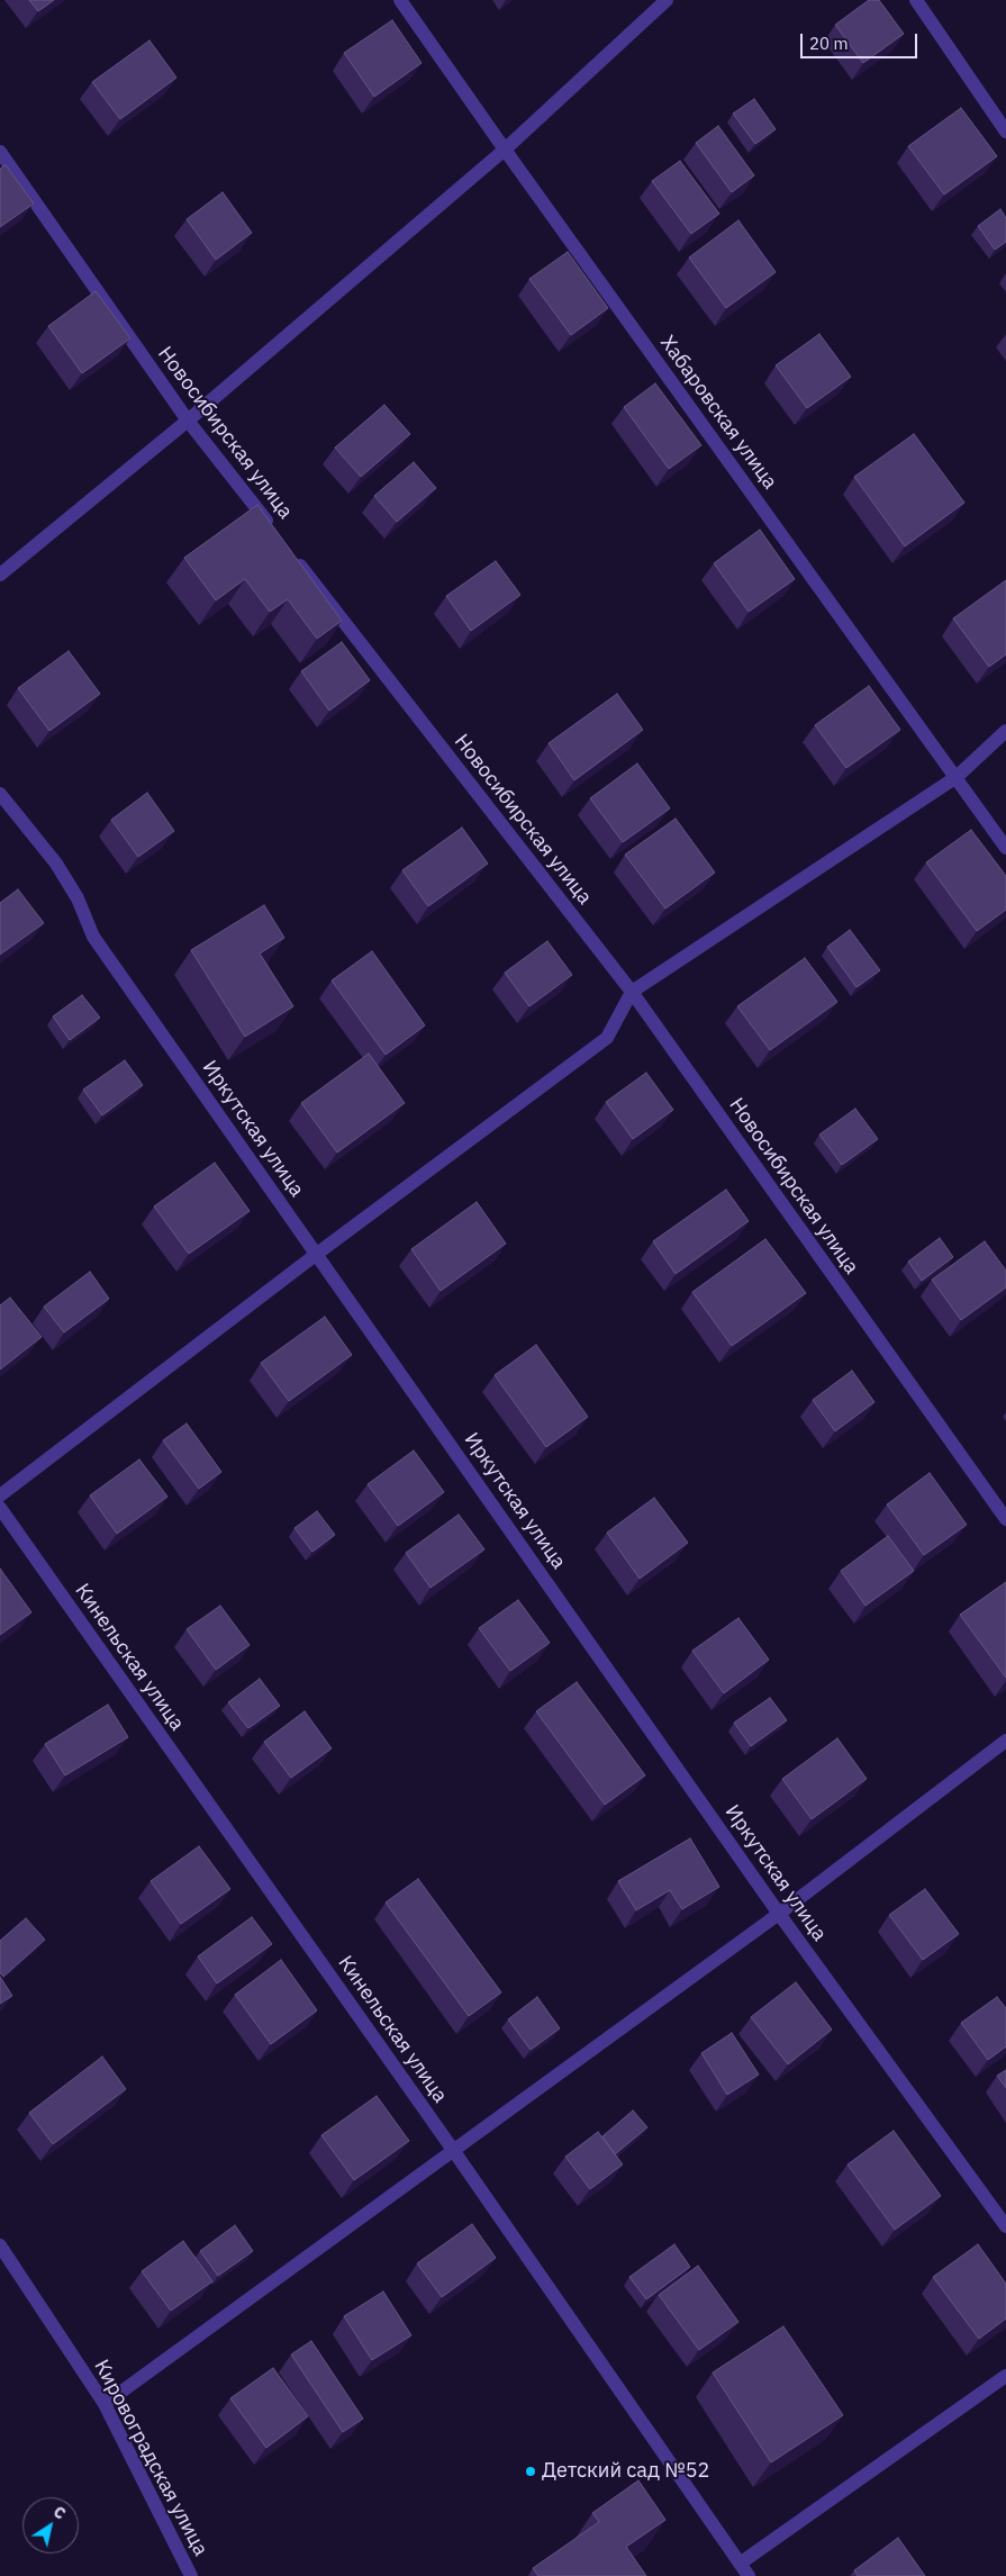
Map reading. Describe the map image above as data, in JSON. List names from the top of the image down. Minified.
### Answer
{"streets":{"street":["Хабаровская улица","Новосибирская улица","Иркутская улица","Кинельская улица","Кировоградская улица"]},"places":["Детский сад №52"],"scale_bar":"20 m","north":"top right"}
